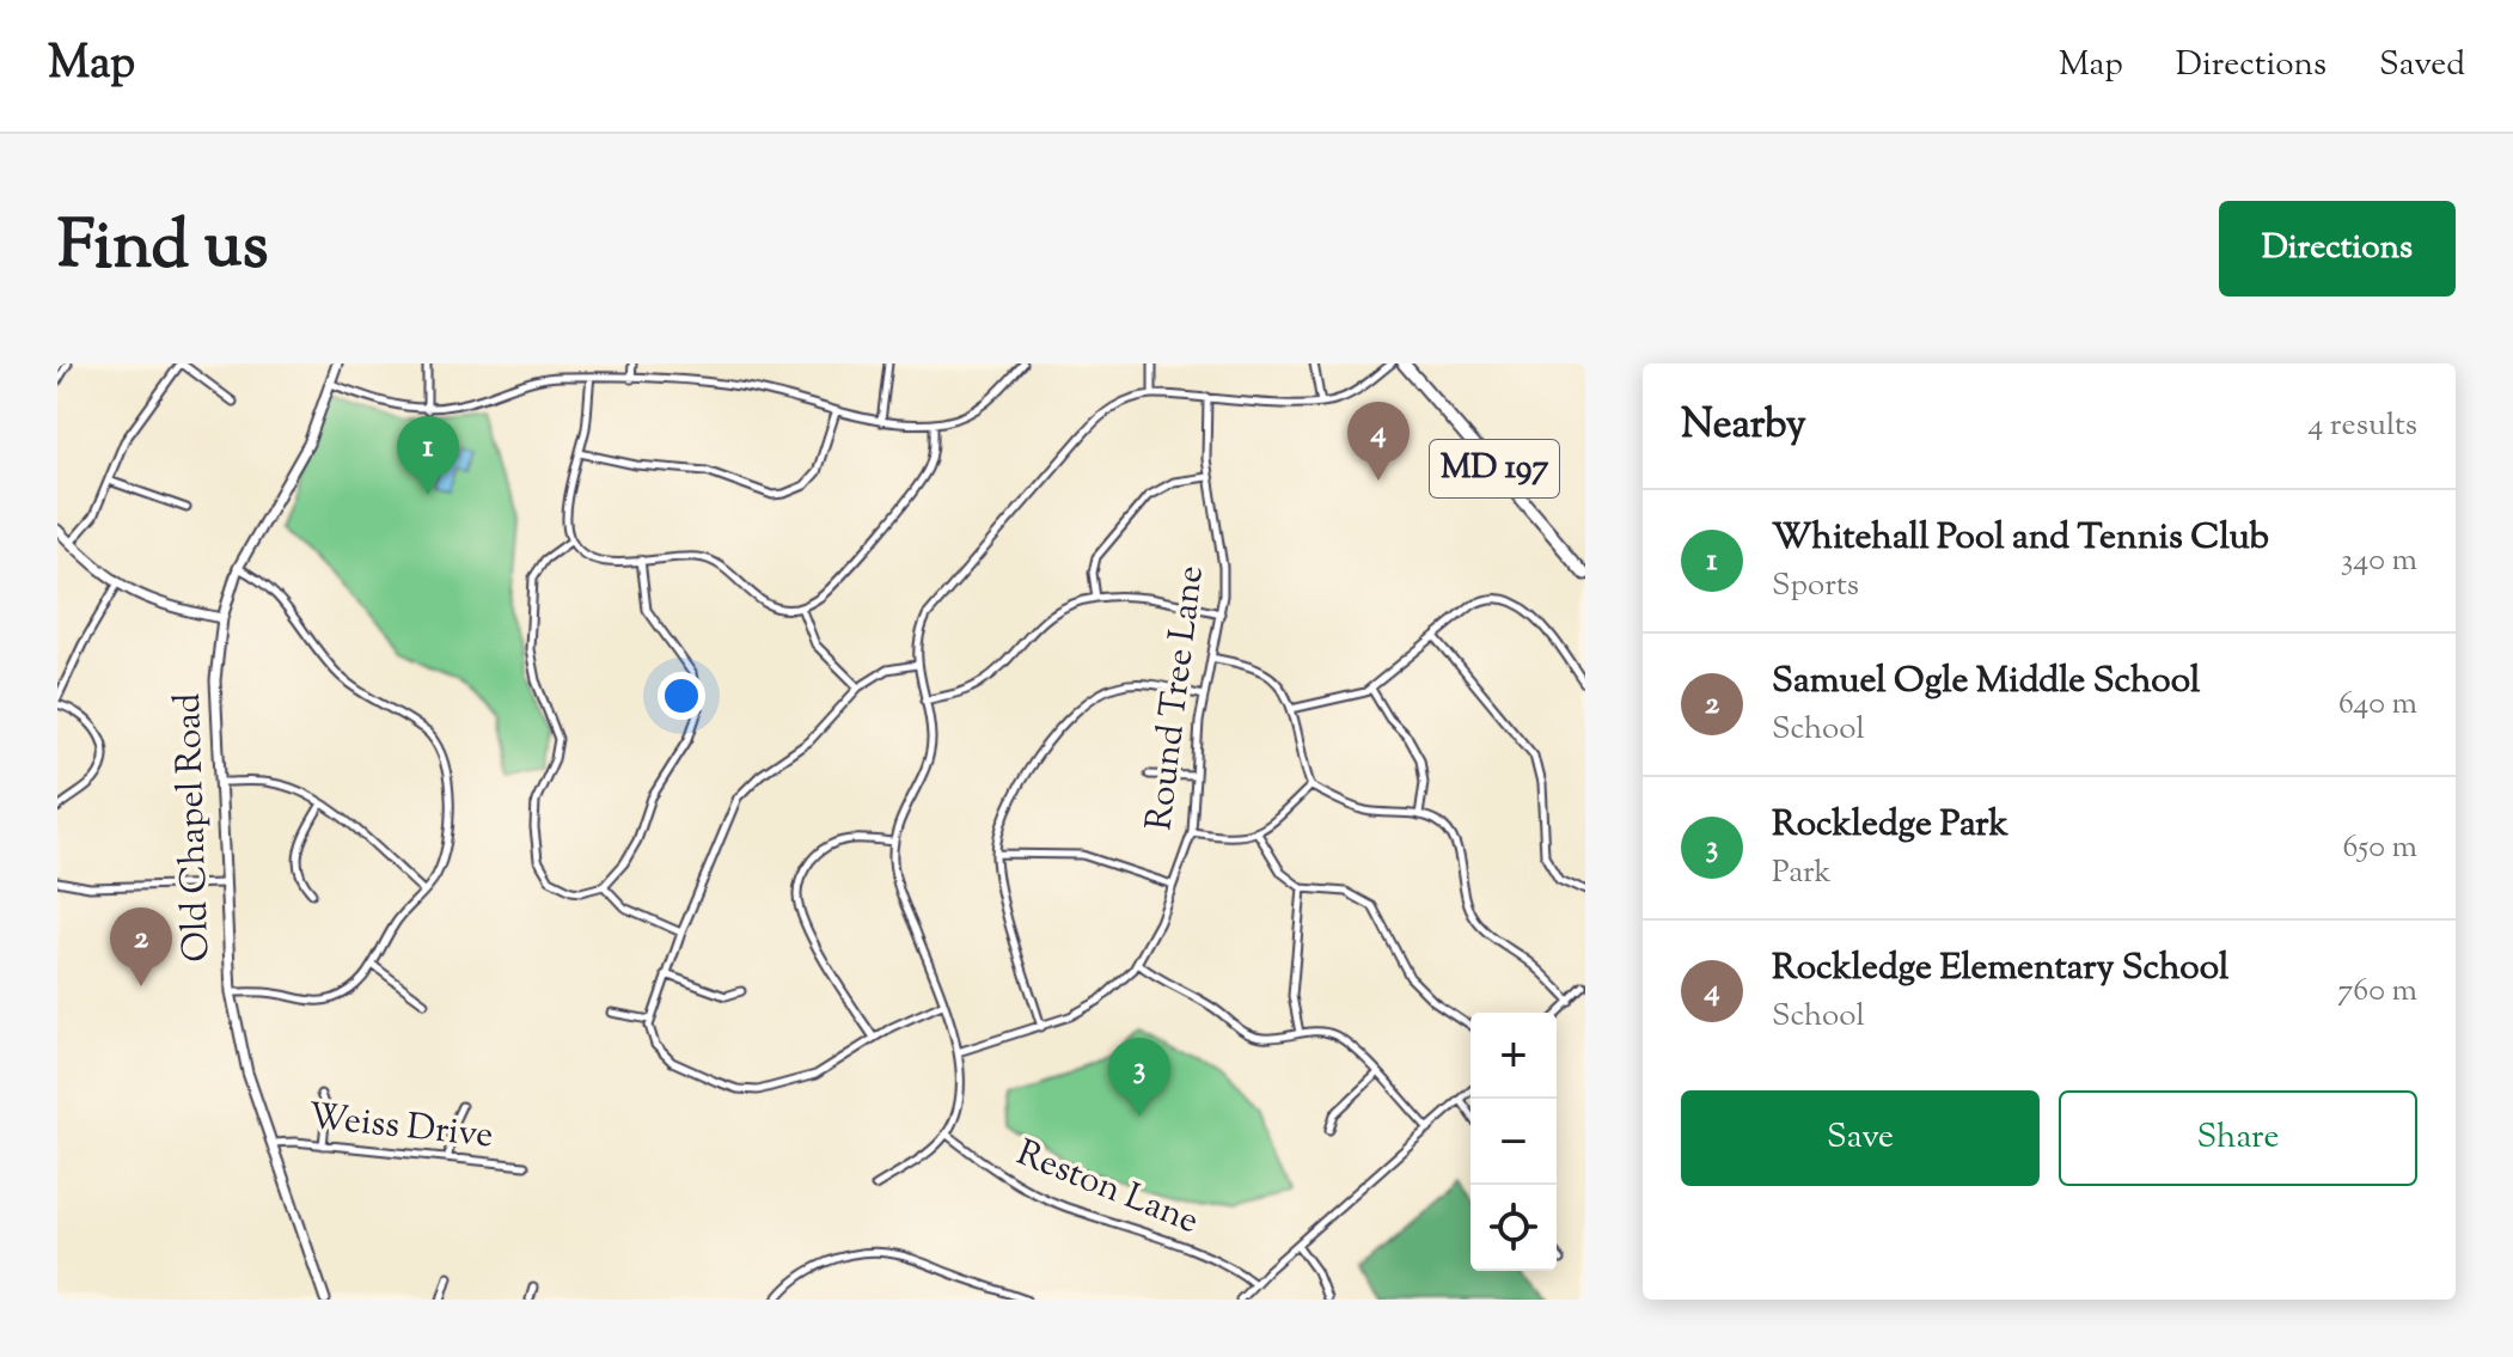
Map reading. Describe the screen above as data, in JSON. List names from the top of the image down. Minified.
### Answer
{"streets":{"main road":["MD 197"],"street":["Round Tree Lane","Old Chapel Road","Weiss Drive","Reston Lane"]},"crossings":[["Old Chapel Road","Weiss Drive"]],"page":{"header":"Map","nav":["Map","Directions","Saved"],"title":"Find us","buttons":["Directions",["Save","Share"]],"heading":["Nearby","4 results"],"pins":["4","1","2","3"],"list":[{"mark":"1","name":"Whitehall Pool and Tennis Club","note":"Sports","value":"340 m"},{"mark":"2","name":"Samuel Ogle Middle School","note":"School","value":"640 m"},{"mark":"3","name":"Rockledge Park","note":"Park","value":"650 m"},{"mark":"4","name":"Rockledge Elementary School","note":"School","value":"760 m"}],"map_buttons":["+","−"]}}
